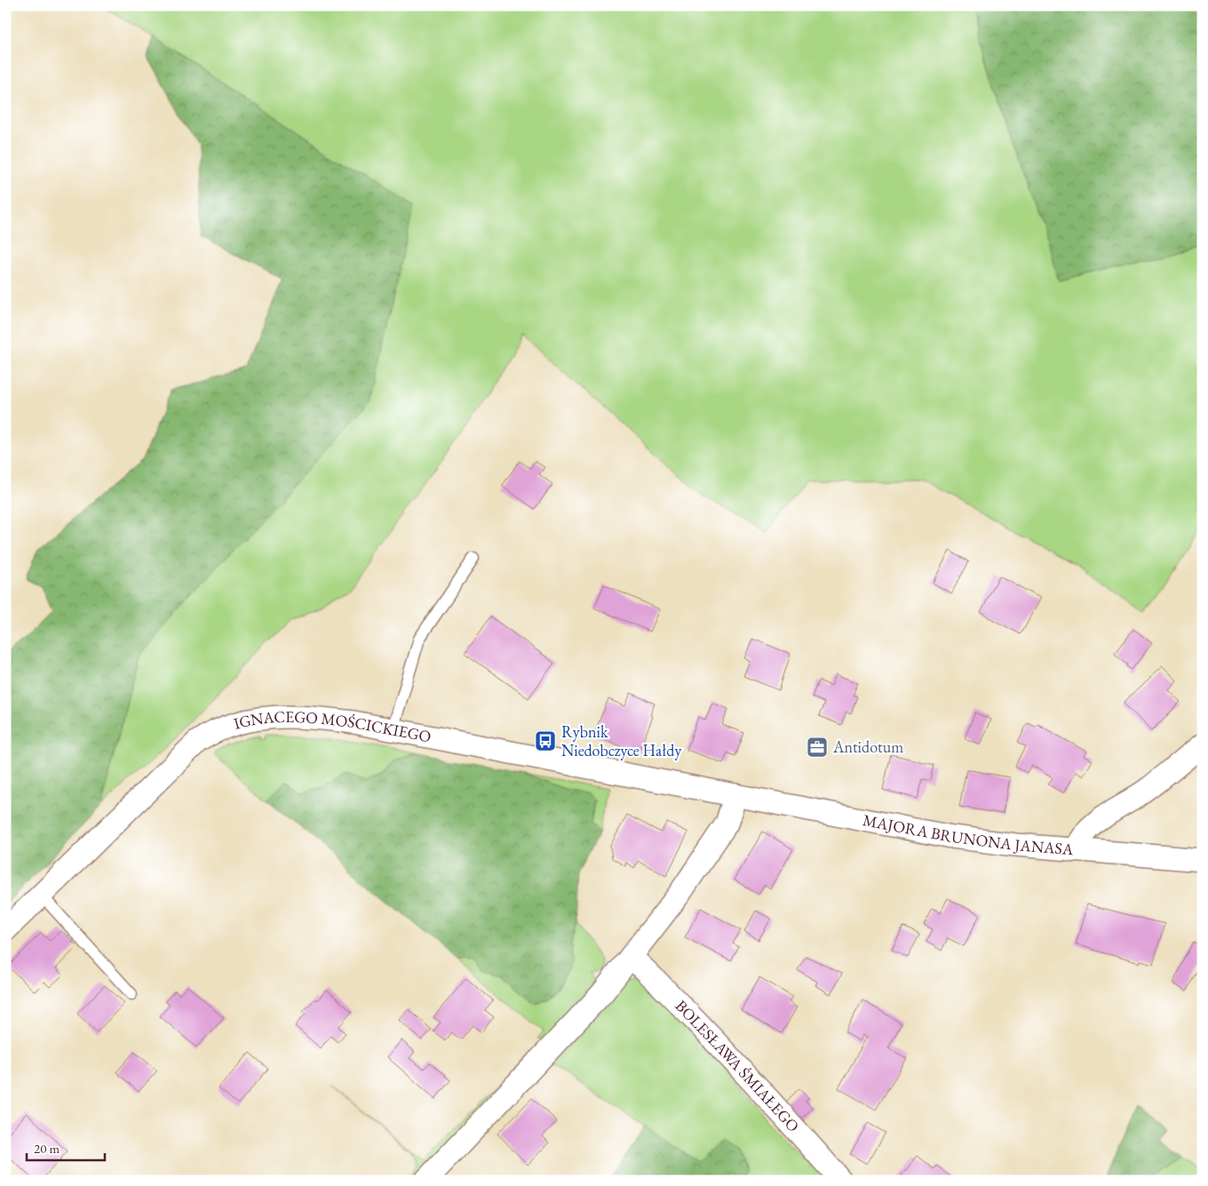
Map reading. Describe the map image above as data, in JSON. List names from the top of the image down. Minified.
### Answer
{"streets":{"street":["IGNACEGO MOŚCICKIEGO","MAJORA BRUNONA JANASA","BOLESŁAWA ŚMIAŁEGO"]},"crossings":[["IGNACEGO MOŚCICKIEGO","MAJORA BRUNONA JANASA"]],"places":{"bus stop":["Rybnik Niedobczyce Hałdy"],"office":["Antidotum"]},"scale_bar":"20 m"}
